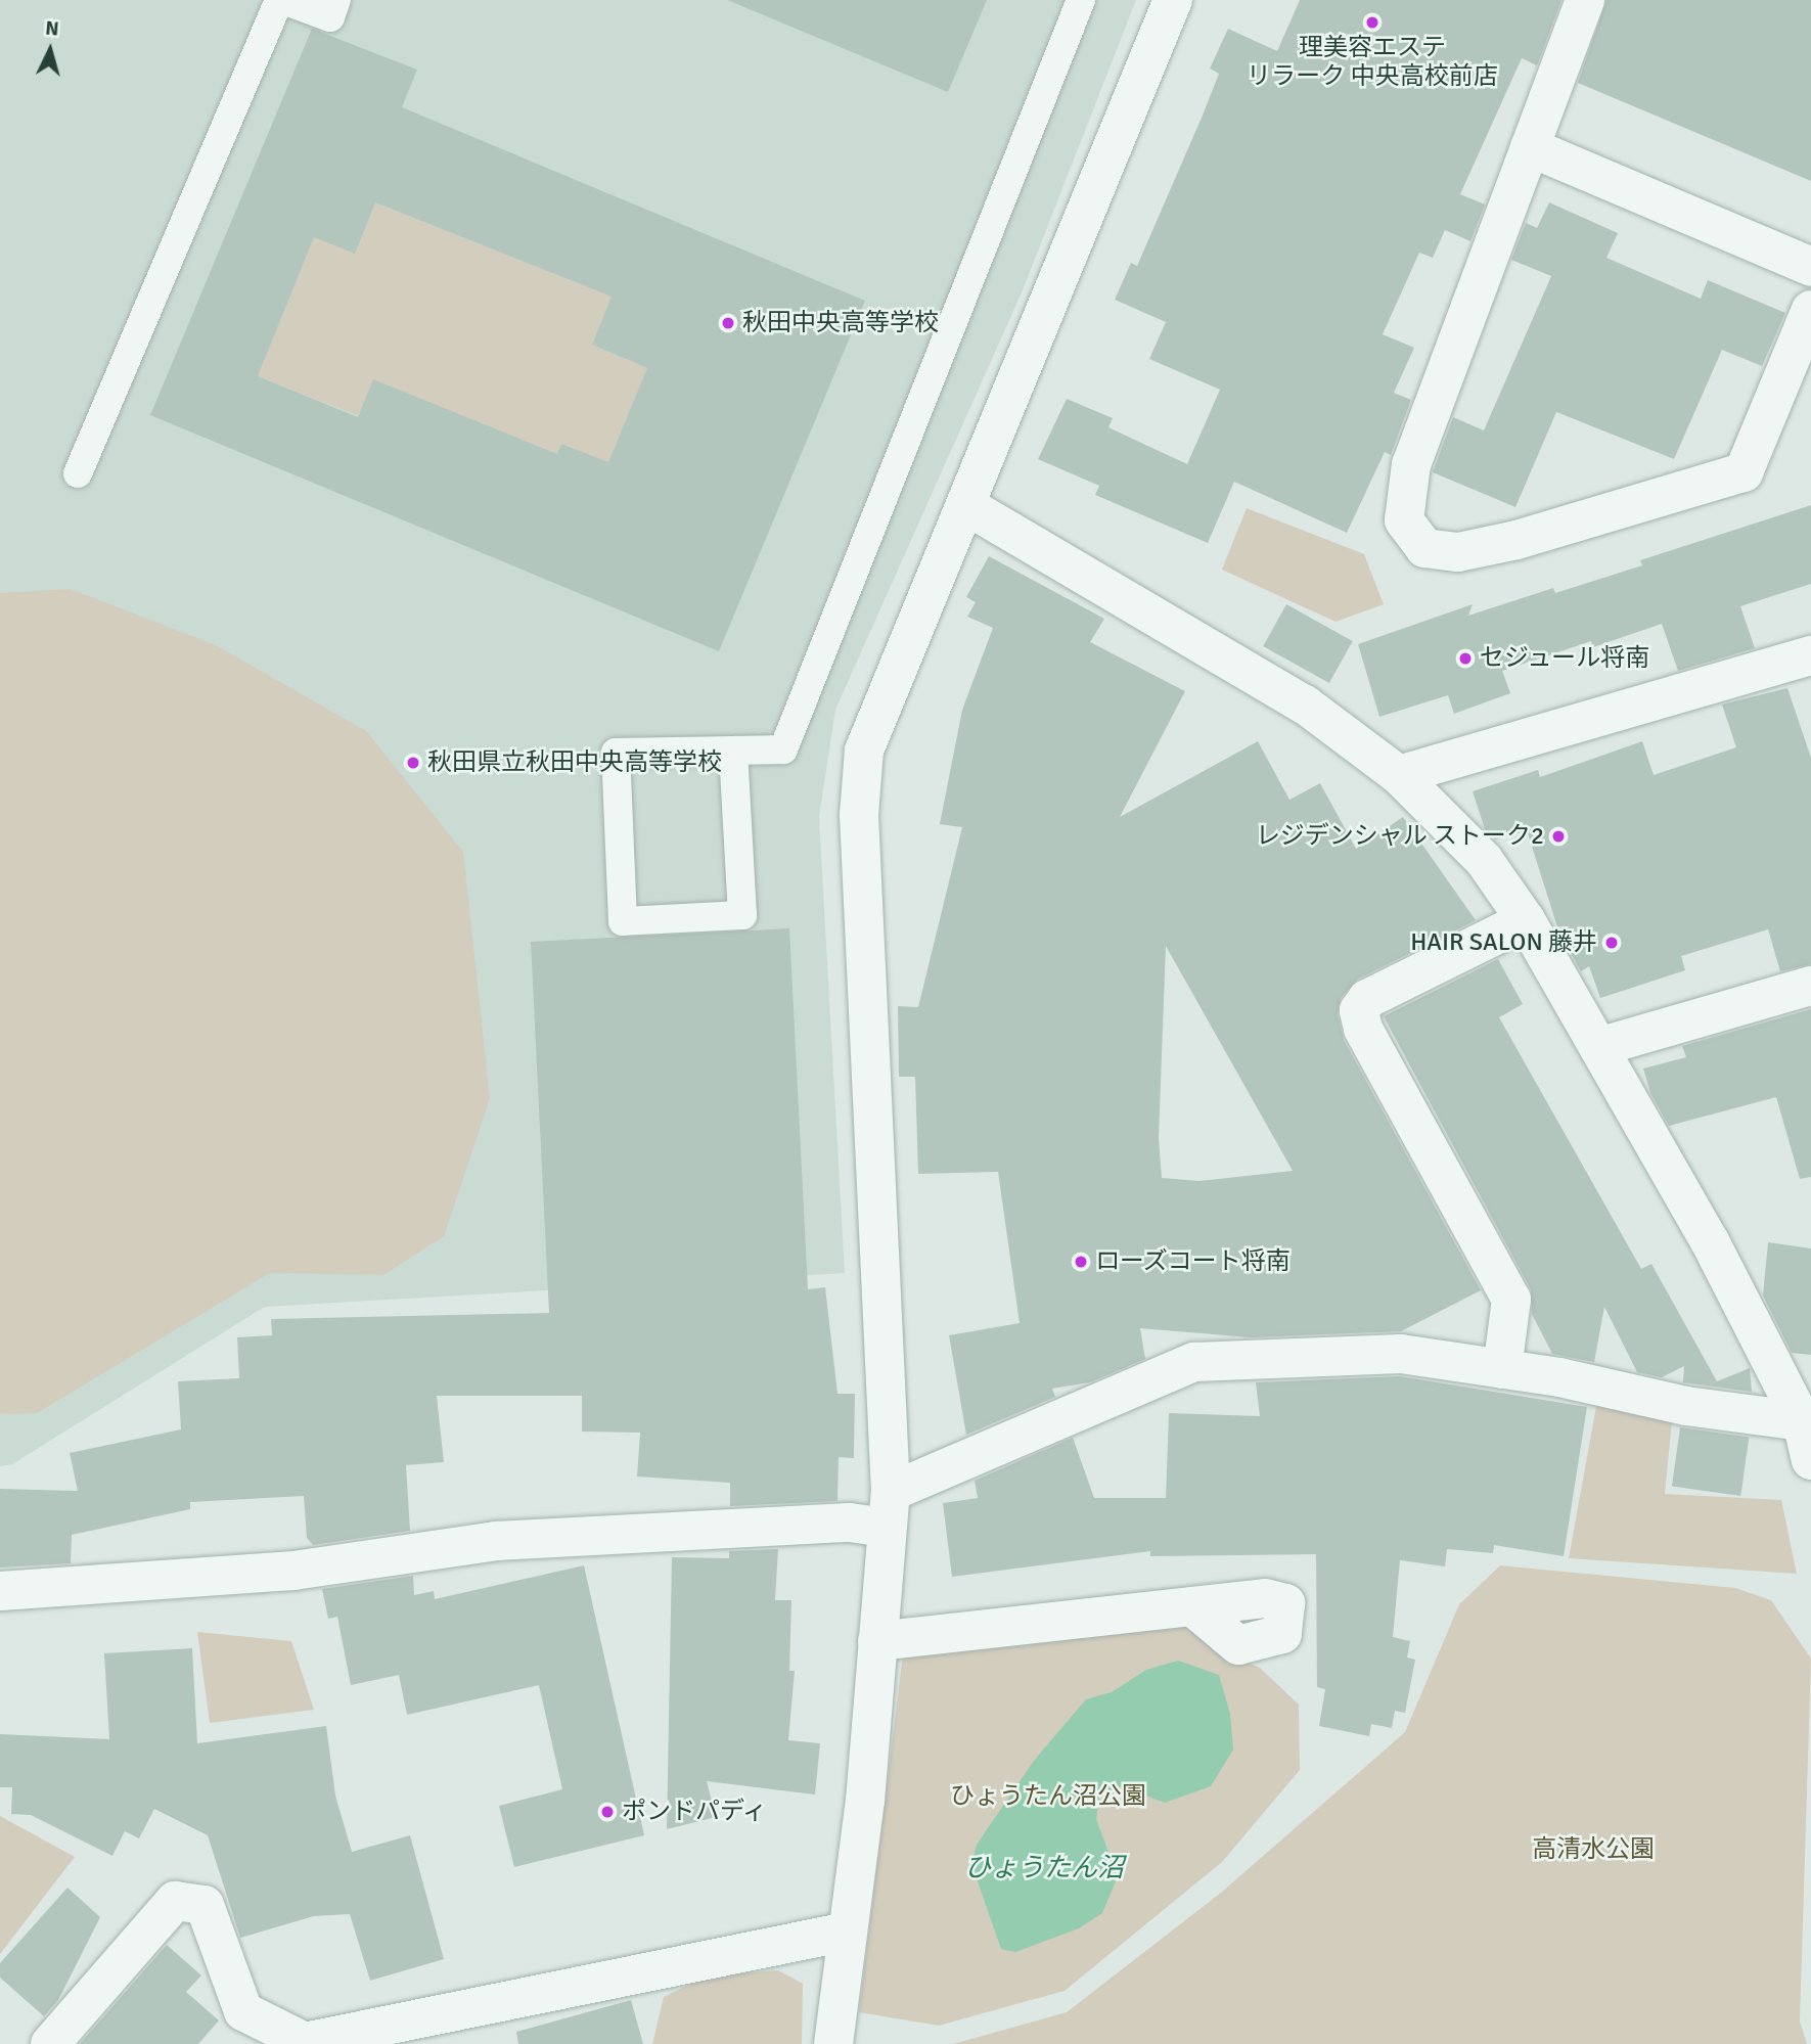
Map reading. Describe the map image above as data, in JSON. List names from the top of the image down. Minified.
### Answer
{"water":["ひょうたん沼"],"parks":["ひょうたん沼公園","高清水公園"],"places":["理美容エステ リラーク 中央高校前店","秋田中央高等学校","セジュール将南","秋田県立秋田中央高等学校","レジデンシャル ストーク2","HAIR SALON 藤井","ローズコート将南","ポンドパディ"],"north":"top"}
